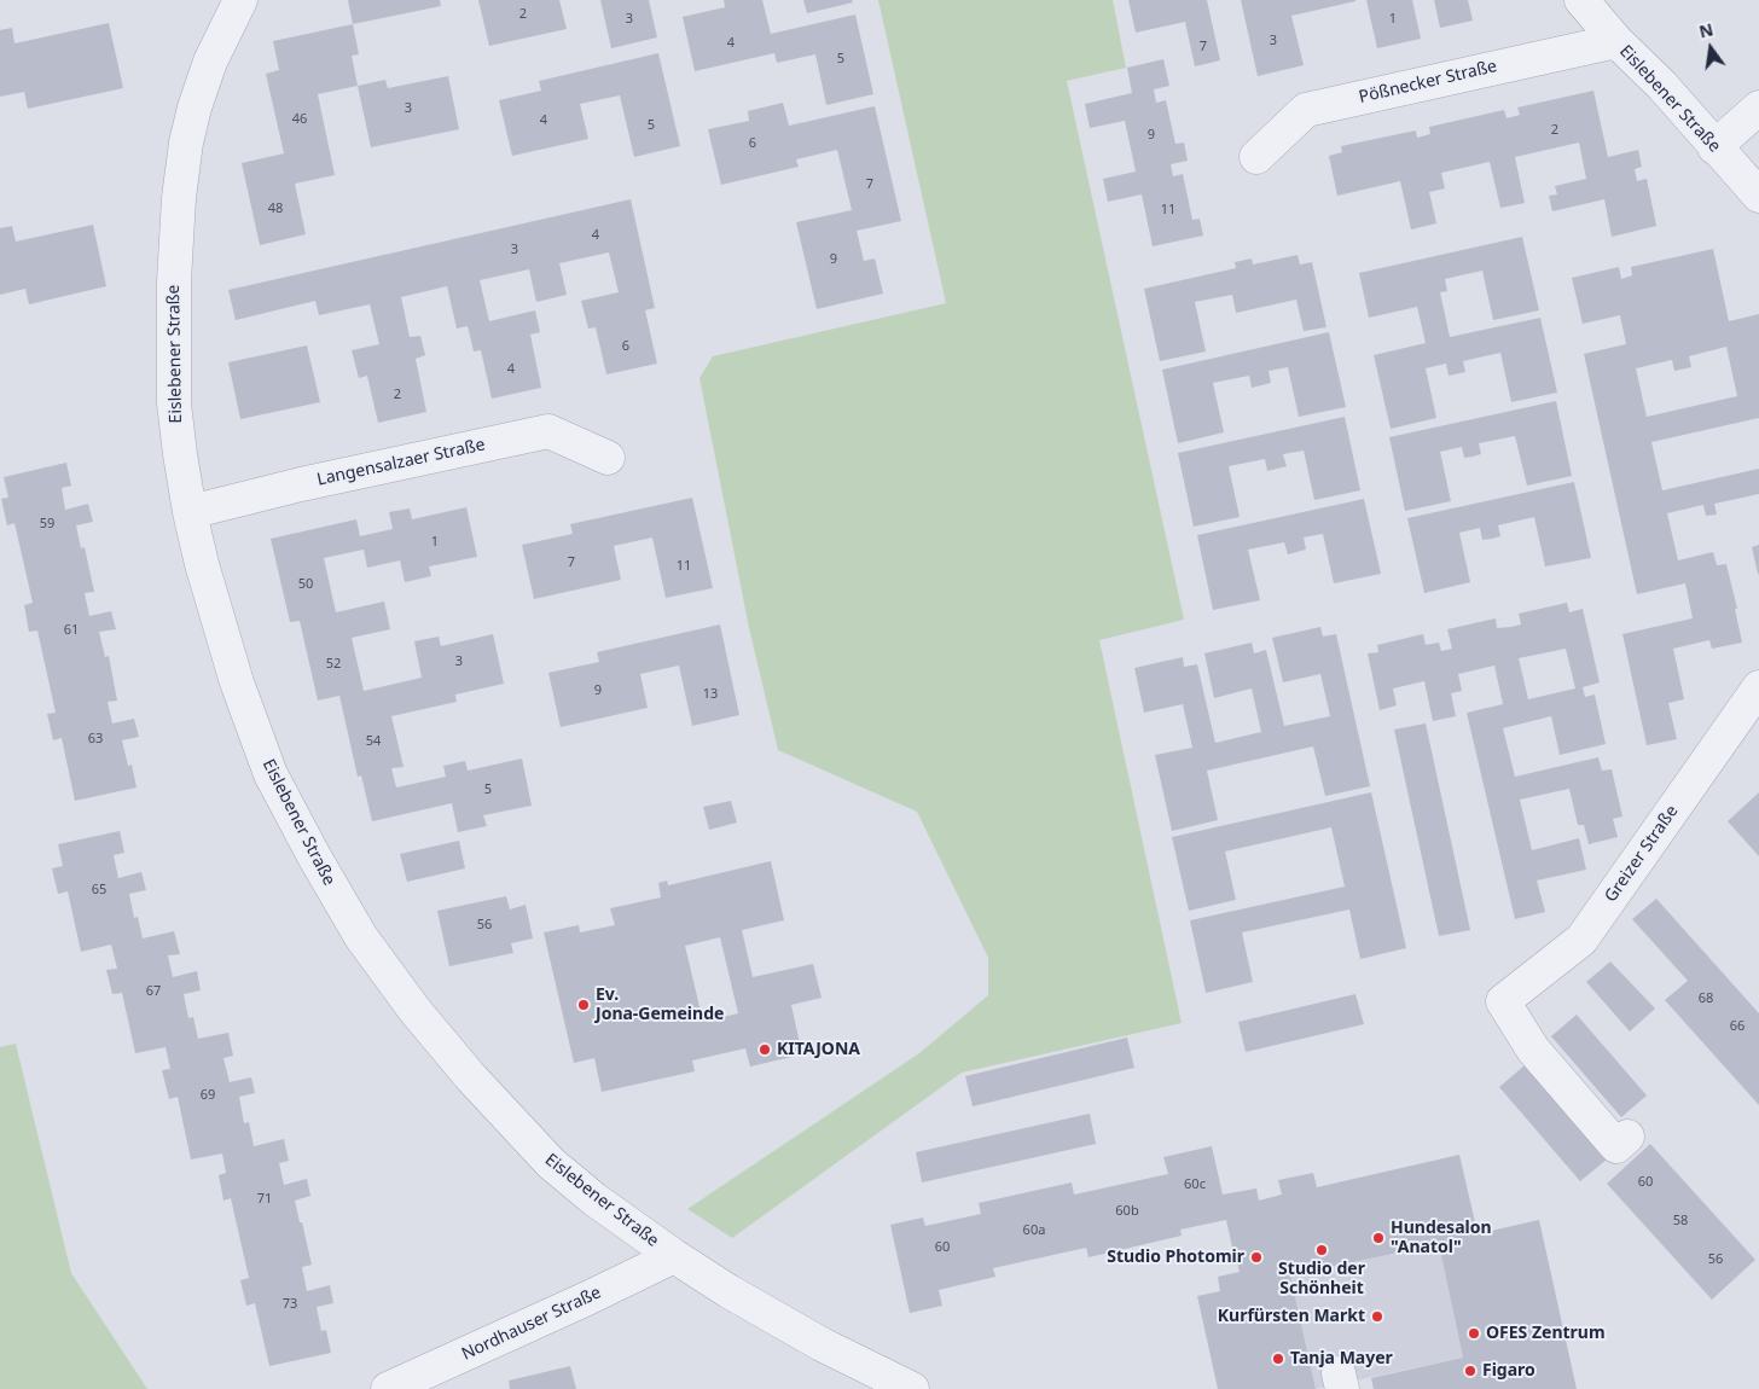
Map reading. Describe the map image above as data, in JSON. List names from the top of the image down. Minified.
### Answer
{"streets":{"street":["Pößnecker Straße","Eislebener Straße","Langensalzaer Straße","Greizer Straße","Nordhauser Straße"]},"crossings":[["Pößnecker Straße","Eislebener Straße"],["Eislebener Straße","Langensalzaer Straße"],["Eislebener Straße","Nordhauser Straße"]],"places":["Ev. Jona-Gemeinde","KITAJONA","Hundesalon \"Anatol\"","Studio der Schönheit","Studio Photomir","Kurfürsten Markt","OFES Zentrum","Tanja Mayer","Figaro"],"house_numbers":["2","3","1","3","4","7","5","3","46","4","5","2","9","6","7","48","11","4","3","9","6","4","2","59","1","7","11","50","61","3","52","9","13","63","54","5","65","56","67","68","66","69","60","60c","71","60b","58","60a","60","56","73"],"north":"top"}
